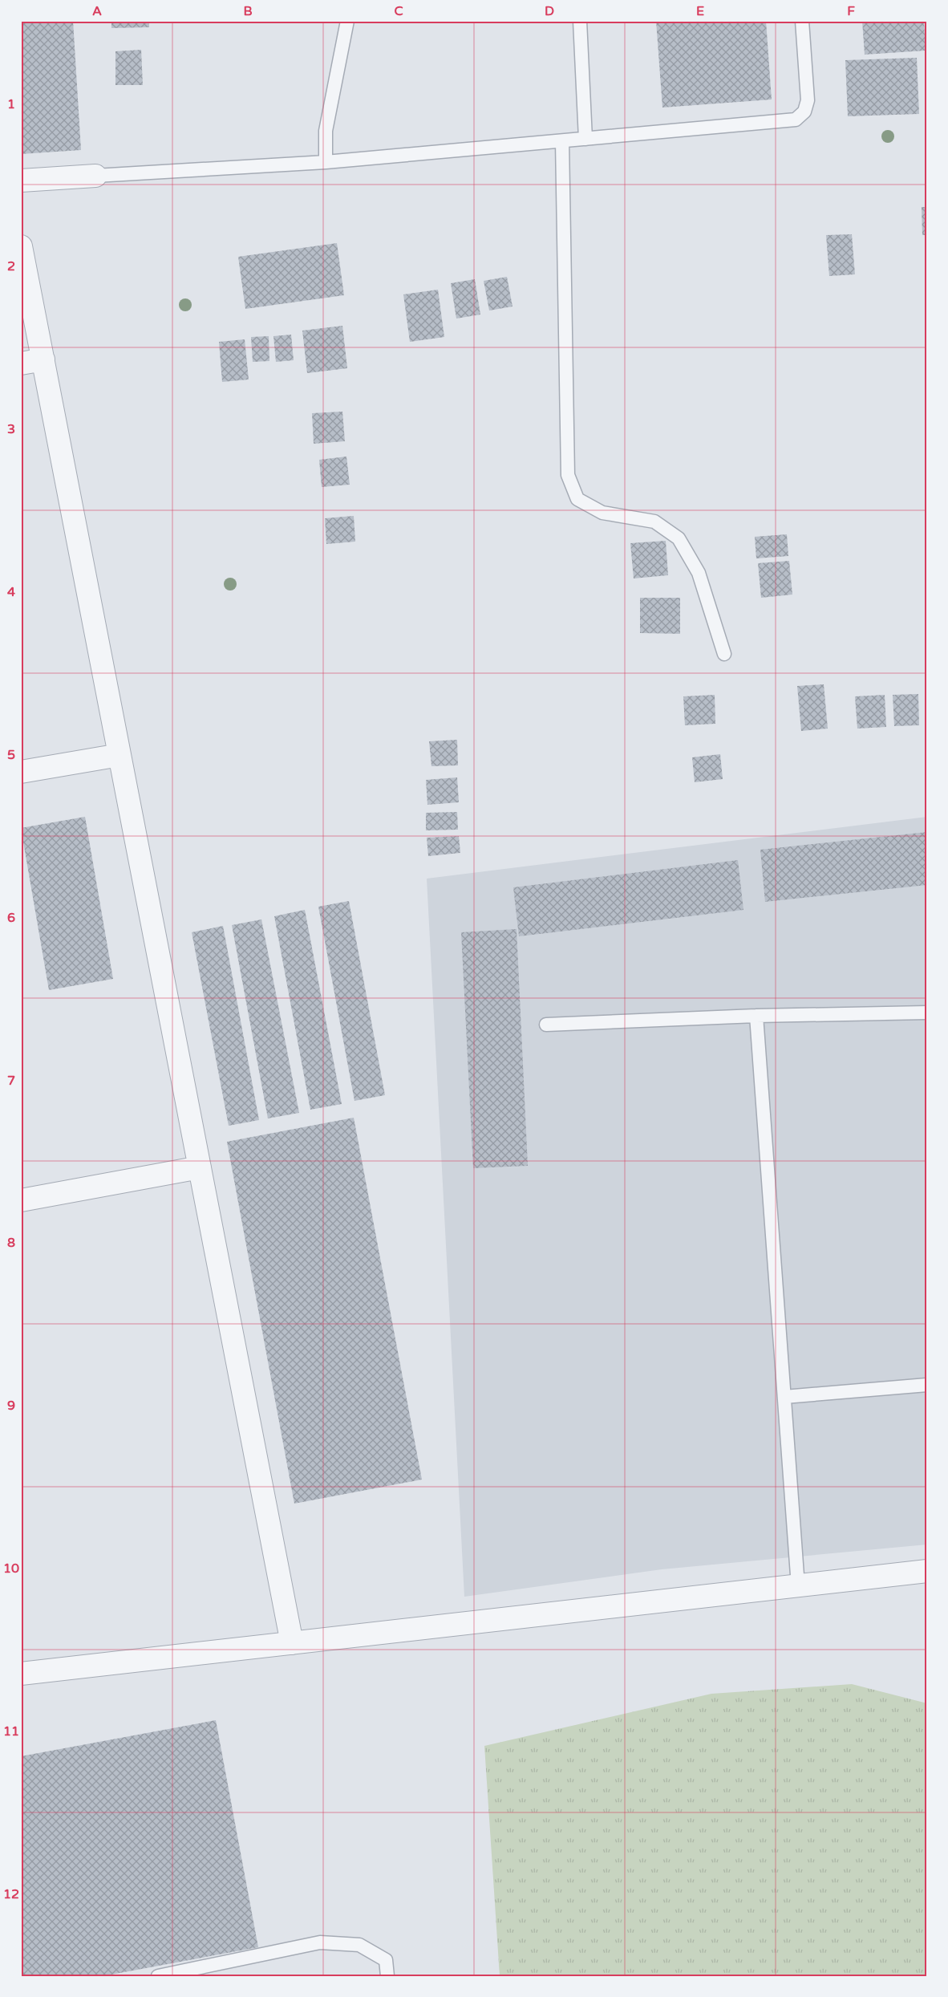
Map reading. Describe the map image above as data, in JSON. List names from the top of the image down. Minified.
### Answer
{"grid":{"columns":["A","B","C","D","E","F"],"rows":["1","2","3","4","5","6","7","8","9","10","11","12"]}}
